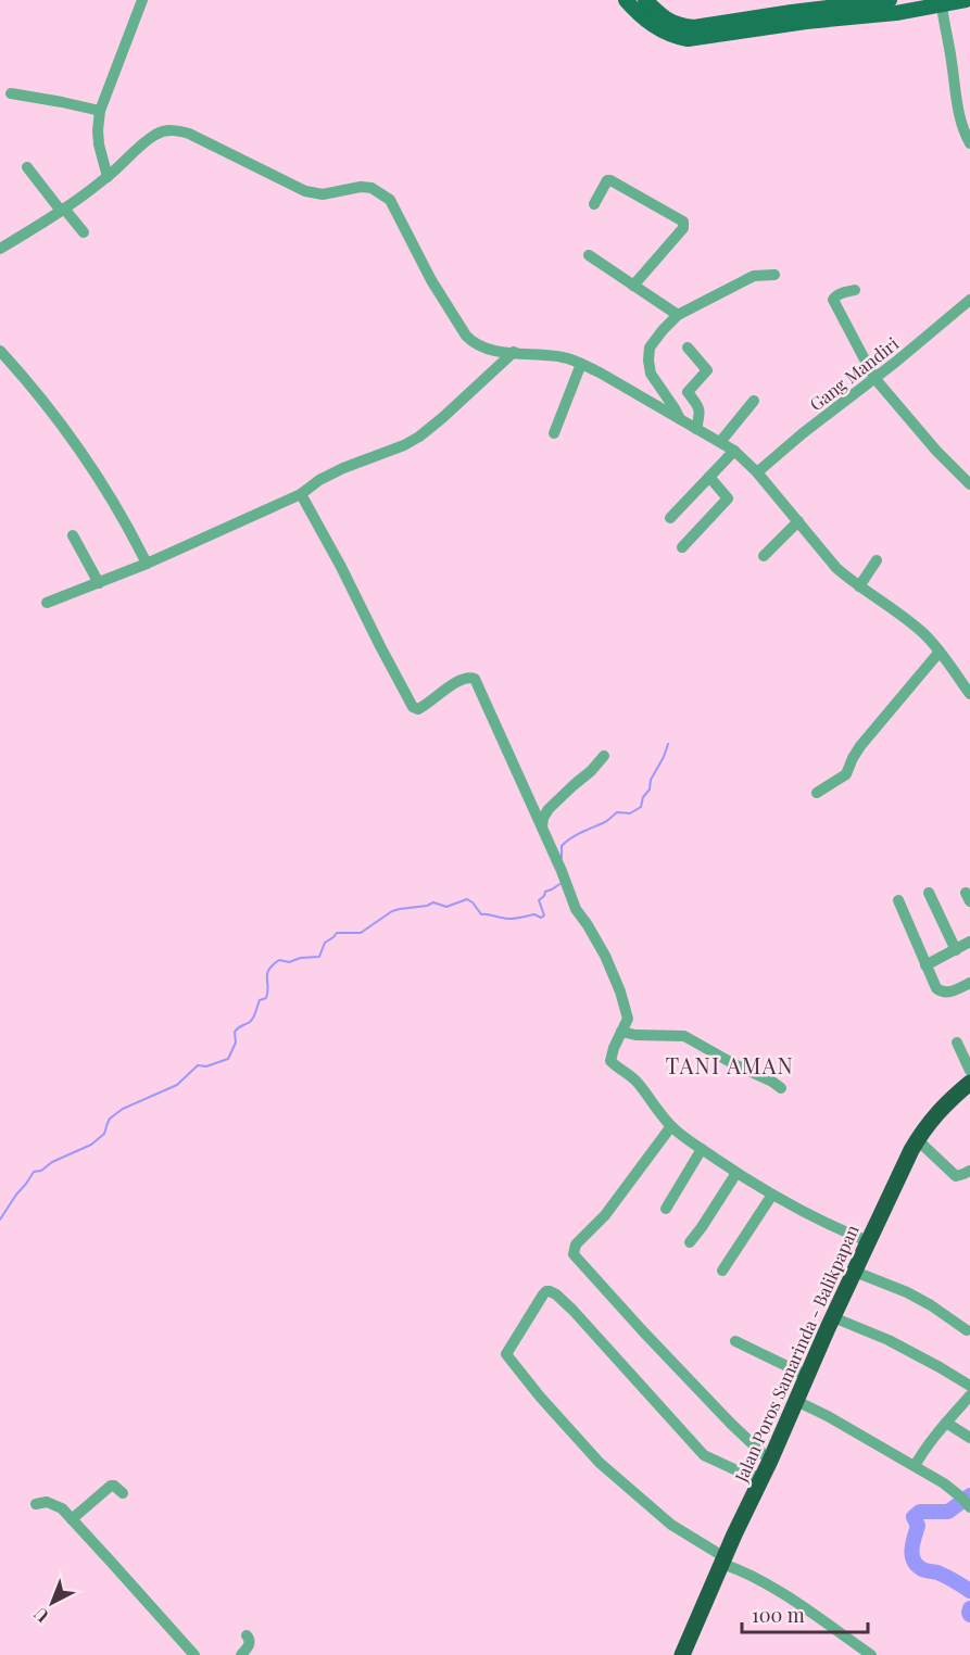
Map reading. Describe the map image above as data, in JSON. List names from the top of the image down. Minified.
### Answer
{"streets":{"highway":["Jalan Poros Samarinda - Balikpapan"],"street":["Gang Mandiri"]},"districts":["TANI AMAN"],"scale_bar":"100 m","north":"bottom left"}
